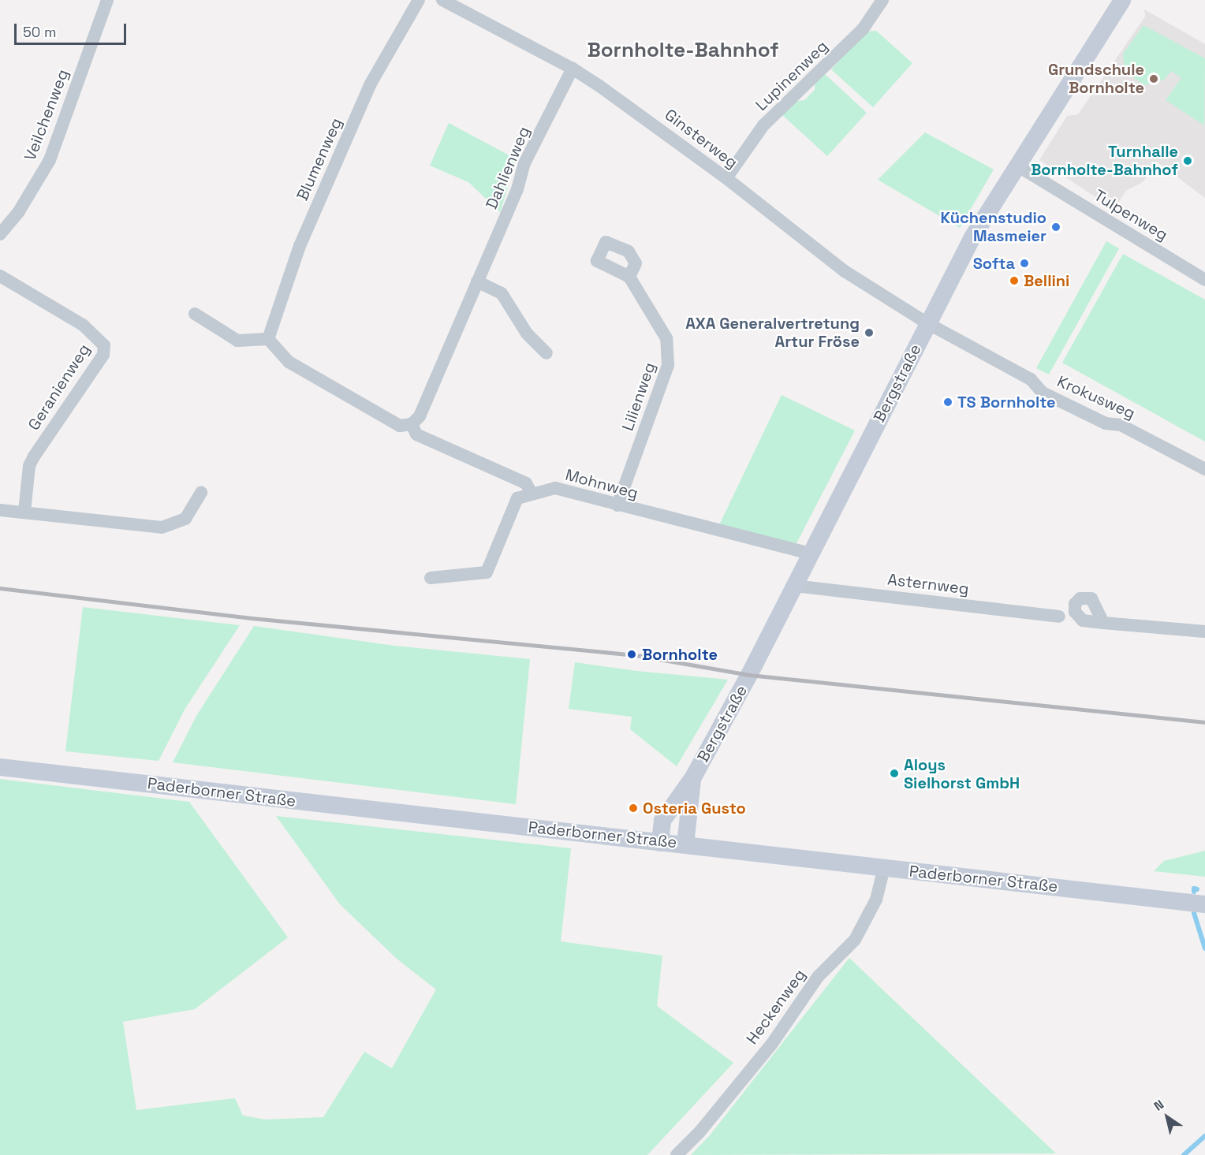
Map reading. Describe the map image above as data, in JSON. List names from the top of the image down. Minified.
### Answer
{"streets":{"main road":["Bergstraße","Paderborner Straße"],"street":["Lupinenweg","Veilchenweg","Ginsterweg","Blumenweg","Dahlienweg","Tulpenweg","Geranienweg","Lilienweg","Krokusweg","Mohnweg","Asternweg","Heckenweg"]},"crossings":[["Lupinenweg","Ginsterweg"],["Ginsterweg","Dahlienweg"],["Ginsterweg","Bergstraße"],["Ginsterweg","Krokusweg"],["Tulpenweg","Bergstraße"],["Bergstraße","Krokusweg"],["Bergstraße","Mohnweg"],["Bergstraße","Asternweg"],["Bergstraße","Paderborner Straße"],["Lilienweg","Mohnweg"],["Paderborner Straße","Heckenweg"]],"districts":["Bornholte-Bahnhof"],"places":["Grundschule Bornholte","Turnhalle Bornholte-Bahnhof","Küchenstudio Masmeier","Softa","Bellini","AXA Generalvertretung Artur Fröse","TS Bornholte","Bornholte","Aloys Sielhorst GmbH","Osteria Gusto"],"scale_bar":"50 m","north":"top left"}
